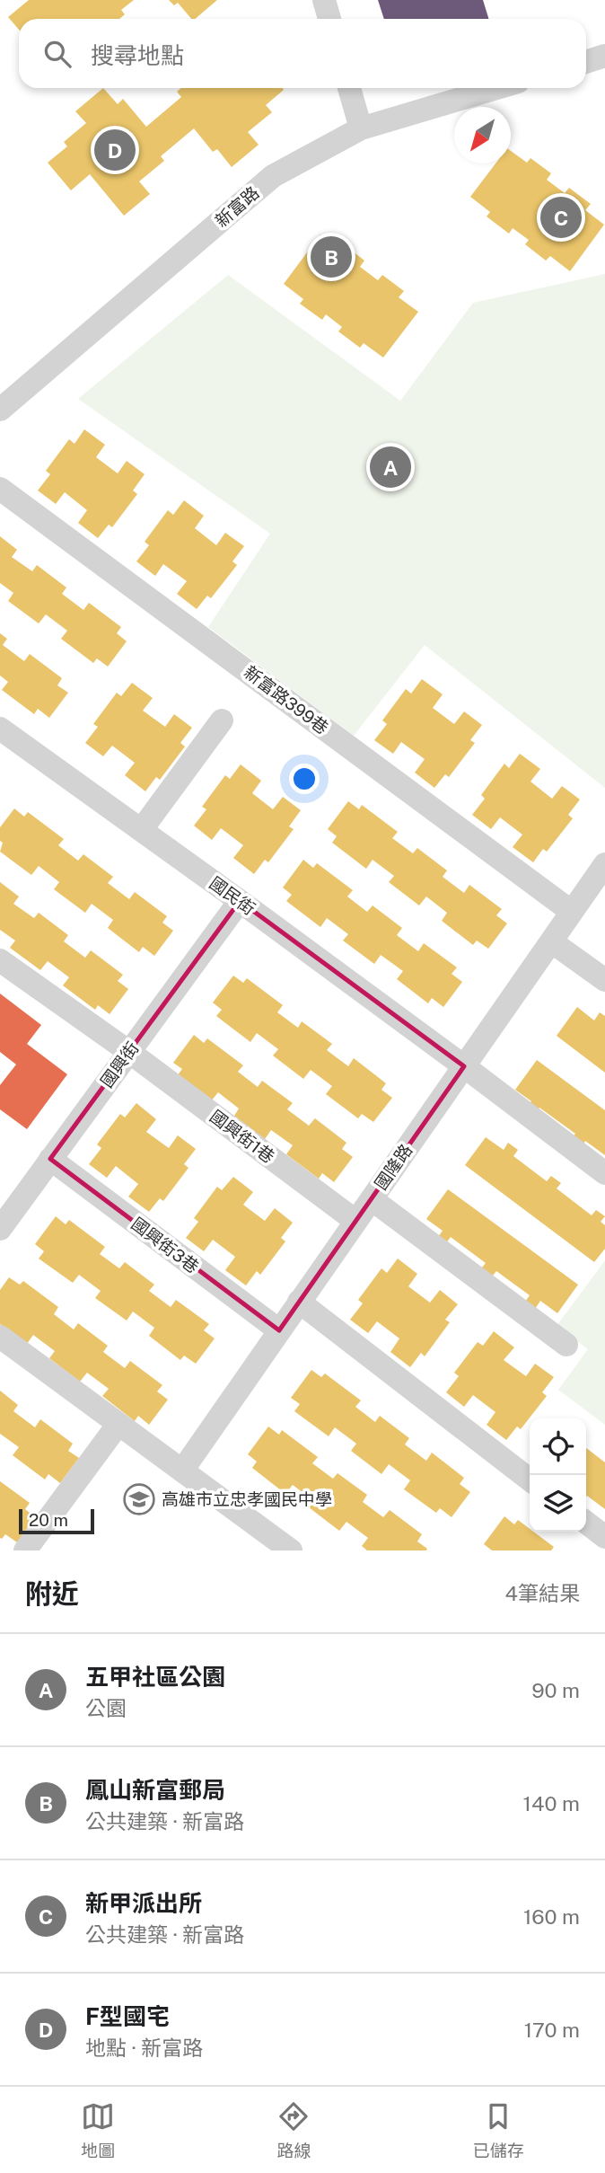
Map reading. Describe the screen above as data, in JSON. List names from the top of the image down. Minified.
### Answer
{"streets":{"street":["新富路","新富路399巷","國民街","國興街","國興街1巷","國隆路","國興街3巷"]},"crossings":[["新富路399巷","國隆路"],["國民街","國興街"],["國民街","國隆路"],["國興街","國興街1巷"],["國興街","國興街3巷"],["國興街1巷","國隆路"],["國隆路","國興街3巷"]],"places":{"school or university":["高雄市立忠孝國民中學"]},"scale_bar":"20 m","north":"bottom left","page":{"search":"搜尋地點","pins":["D","C","B","A"],"scale":"20 m","heading":["附近","4筆結果"],"list":[{"mark":"A","name":"五甲社區公園","note":"公園","value":"90 m"},{"mark":"B","name":"鳳山新富郵局","note":"公共建築 · 新富路","value":"140 m"},{"mark":"C","name":"新甲派出所","note":"公共建築 · 新富路","value":"160 m"},{"mark":"D","name":"F型國宅","note":"地點 · 新富路","value":"170 m"}],"nav":["地圖","路線","已儲存"]}}
